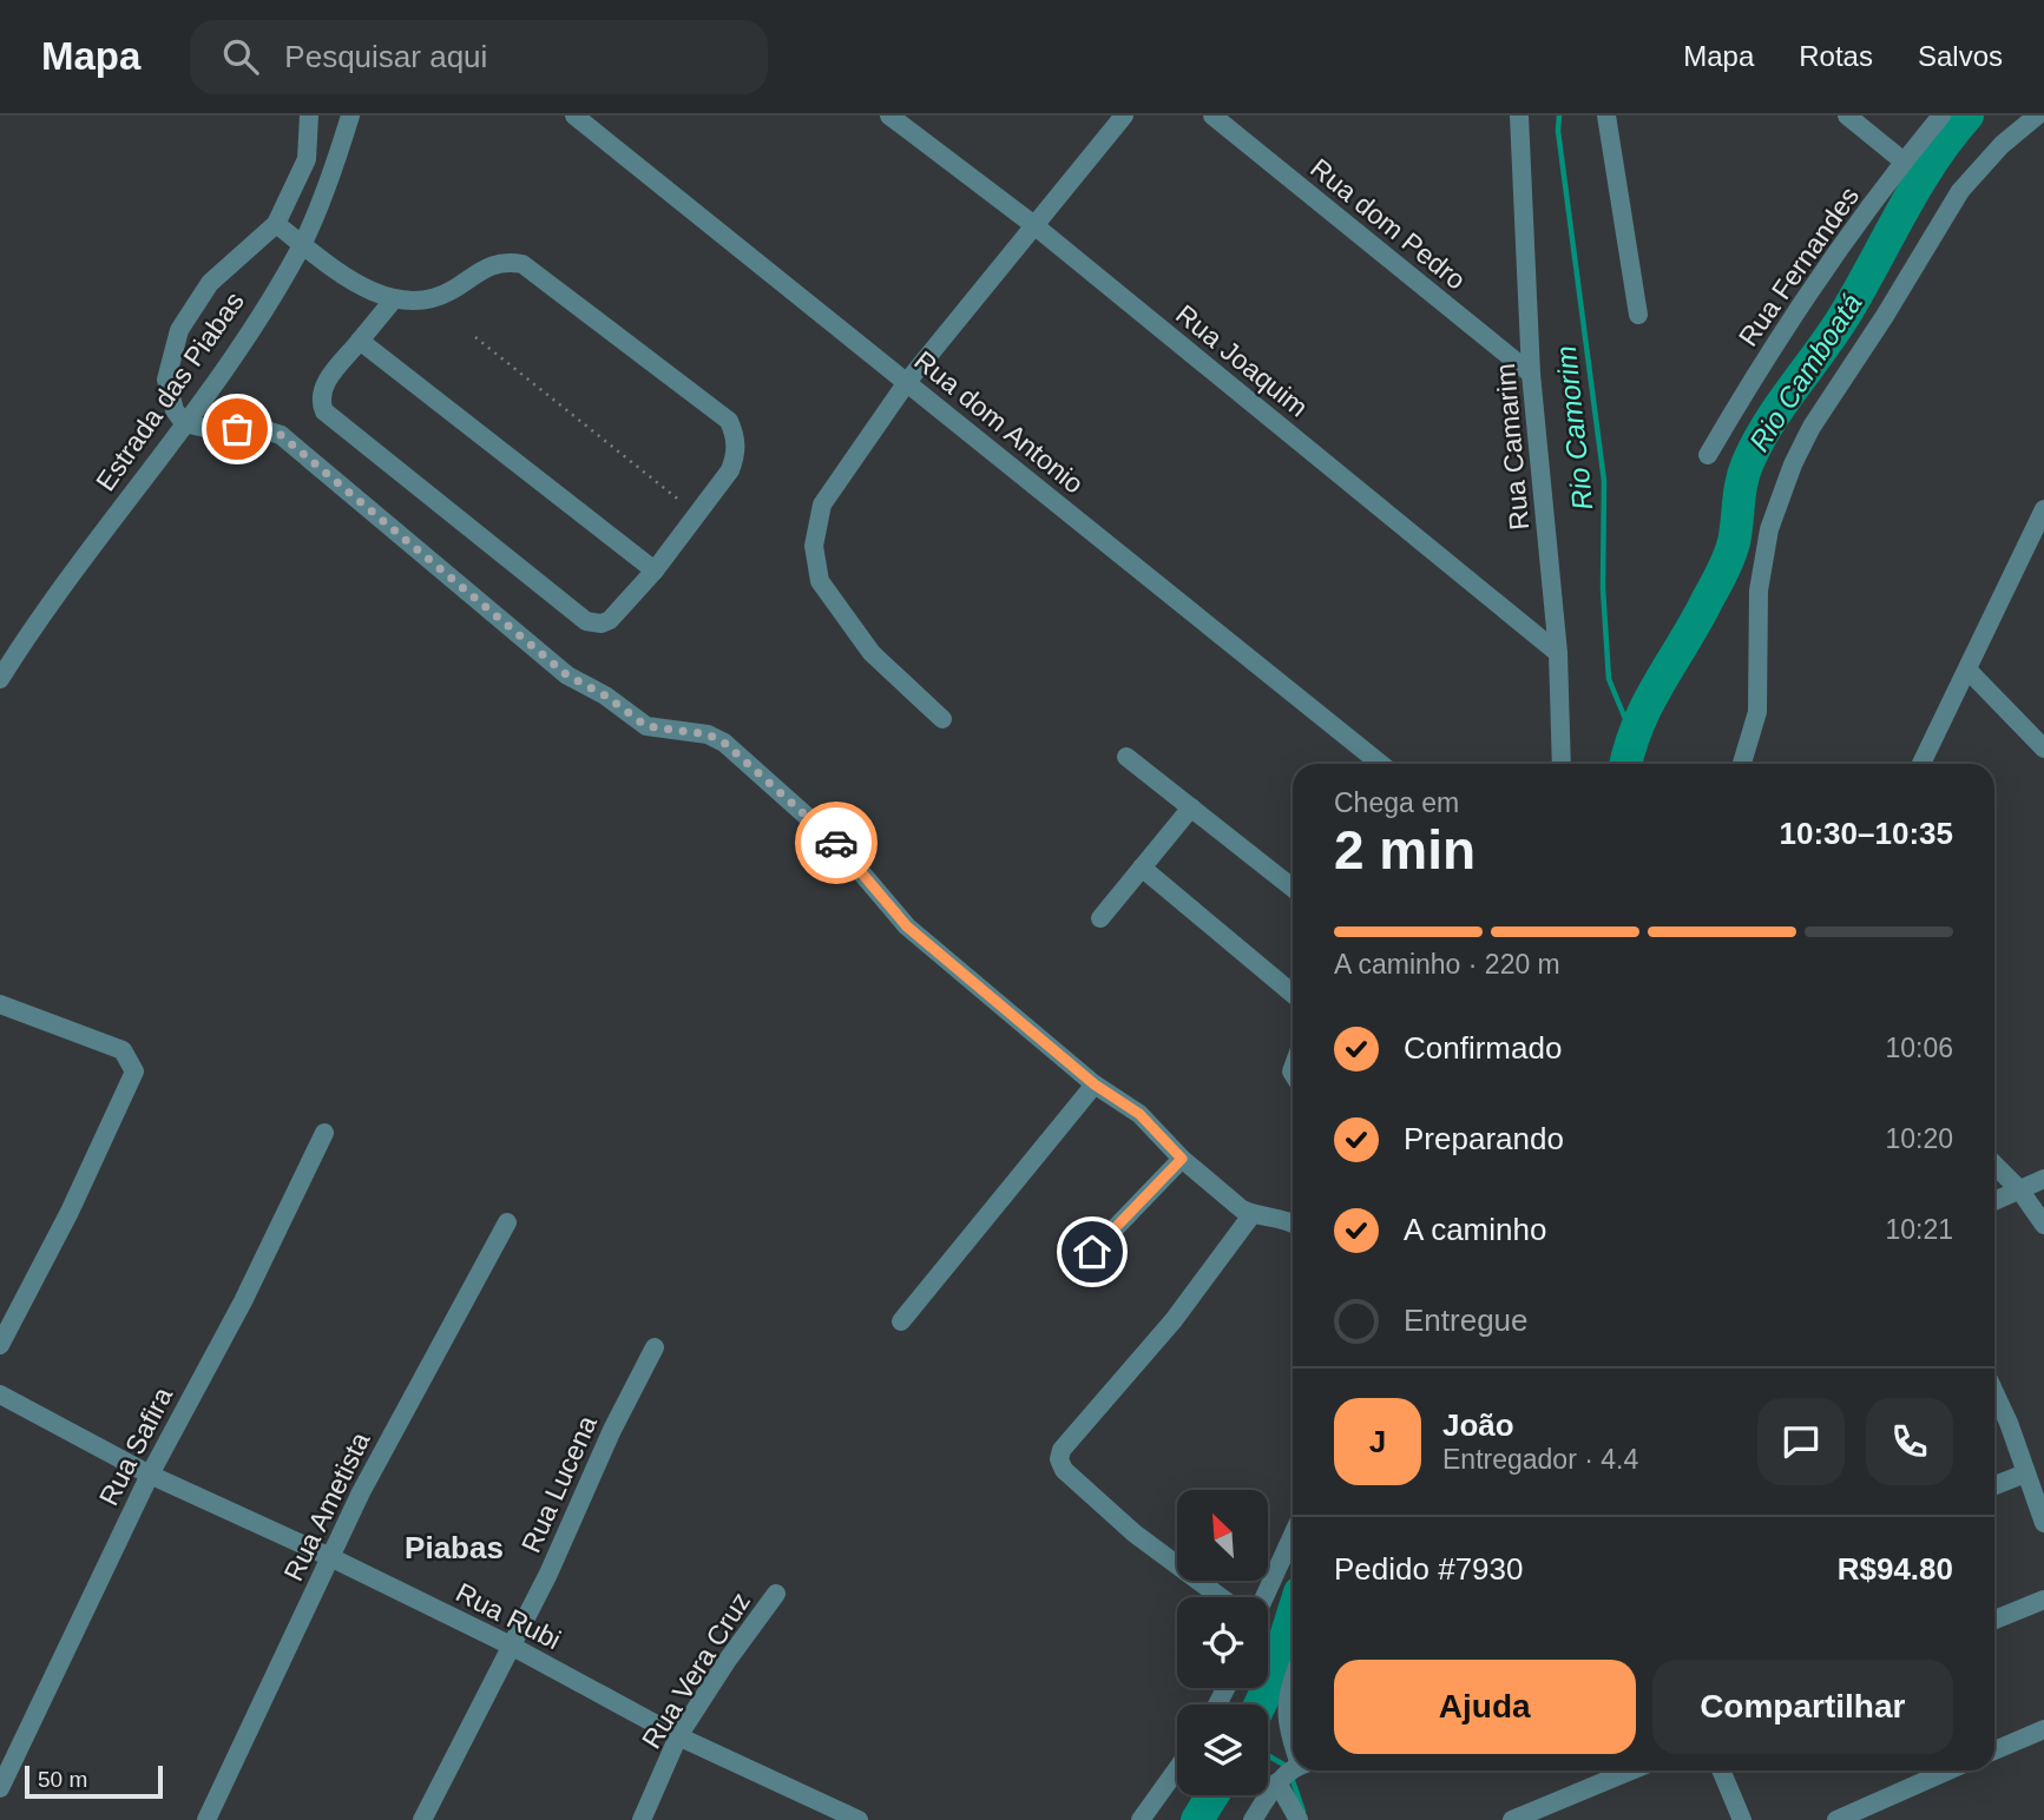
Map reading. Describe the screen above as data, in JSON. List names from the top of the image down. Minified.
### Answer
{"streets":{"street":["Rua dom Pedro","Rua Fernandes","Rua Joaquim","Estrada das Piabas","Rua dom Antonio","Rua Camarim","Rua Safira","Rua Lucena","Rua Ametista","Rua Rubi","Rua Vera Cruz"]},"crossings":[["Rua dom Pedro","Rua Camarim"],["Rua Joaquim","Rua Camarim"],["Rua Safira","Rua Rubi"],["Rua Lucena","Rua Rubi"],["Rua Ametista","Rua Rubi"],["Rua Rubi","Rua Vera Cruz"]],"districts":["Piabas"],"water":["Rio Camboatá","Rio Camorim"],"scale_bar":"50 m","north":"top left","page":{"header":"Mapa","search":"Pesquisar aqui","nav":["Mapa","Rotas","Salvos"],"heading":["2 min","Chega em","10:30–10:35"],"panel":["João","Entregador · 4.4","Pedido #7930","R$94.80"],"bar":"A caminho · 220 m","list":[["Confirmado","10:06"],["Preparando","10:20"],["A caminho","10:21"],"Entregue"],"round":"J","buttons":["Ajuda","Compartilhar"],"scale":"50 m"}}
